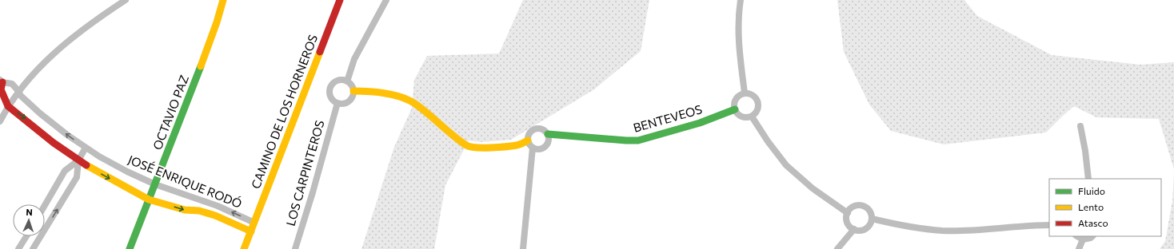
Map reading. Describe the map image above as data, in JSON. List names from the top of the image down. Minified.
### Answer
{"streets":{"street":["CAMINO DE LOS HORNEROS","OCTAVIO PAZ","BENTEVEOS","LOS CARPINTEROS","JOSÉ ENRIQUE RODÓ"]},"crossings":[["CAMINO DE LOS HORNEROS","JOSÉ ENRIQUE RODÓ"],["OCTAVIO PAZ","JOSÉ ENRIQUE RODÓ"]],"legend":["Fluido","Lento","Atasco"],"north":"top"}
